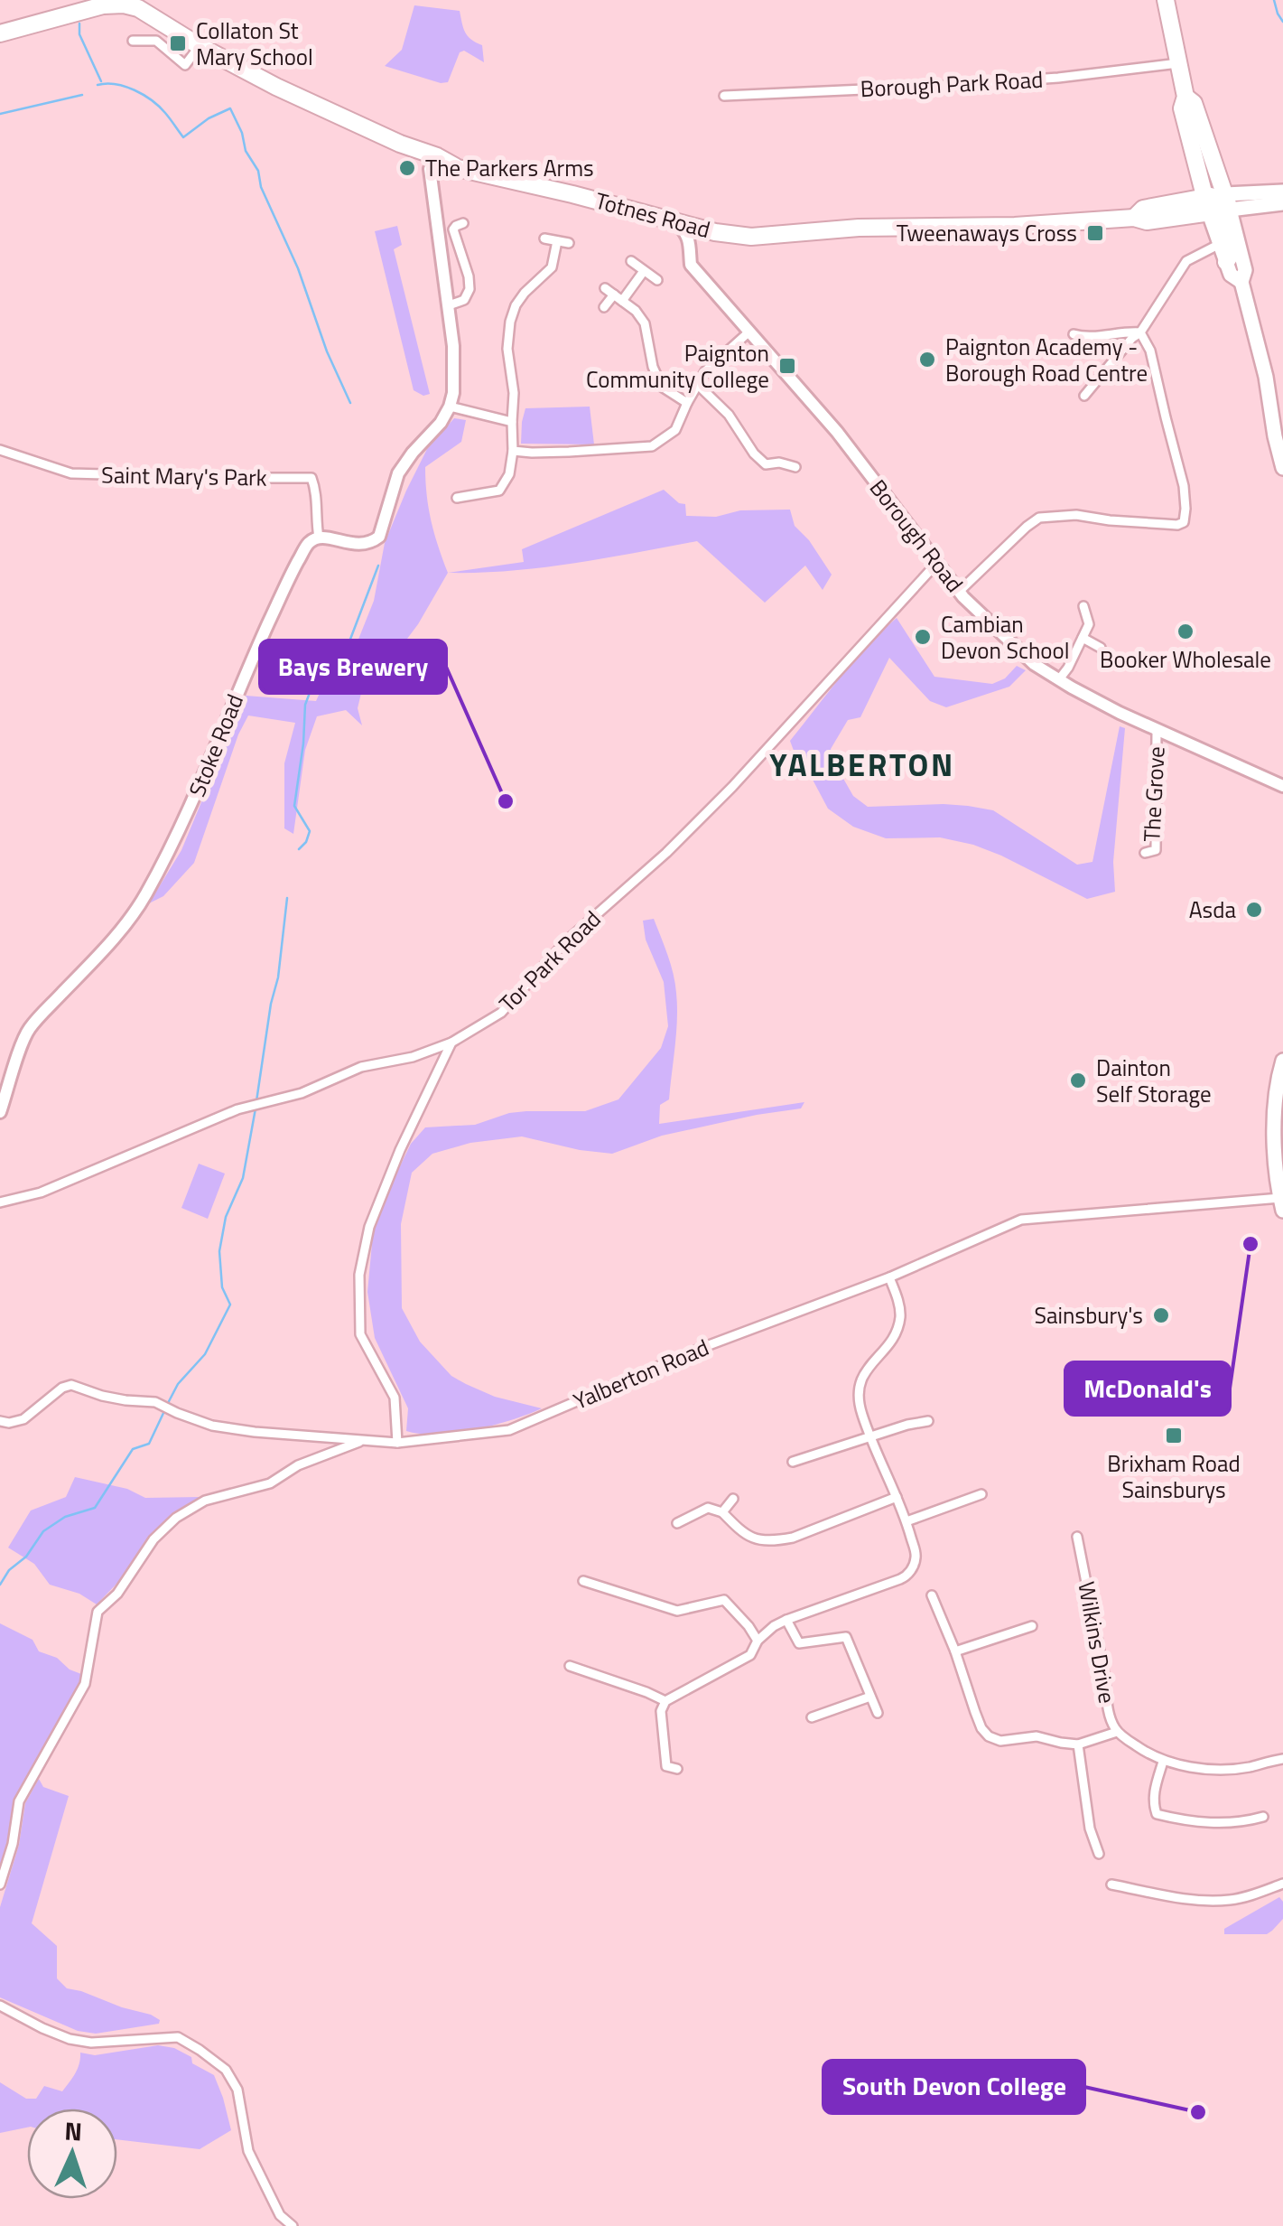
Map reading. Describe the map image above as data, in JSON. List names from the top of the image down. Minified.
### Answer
{"streets":{"highway":["Totnes Road"],"street":["Borough Park Road","Saint Mary's Park","Borough Road","Stoke Road","The Grove","Tor Park Road","Yalberton Road","Wilkins Drive"]},"crossings":[["Totnes Road","Borough Road"],["Saint Mary's Park","Stoke Road"],["Borough Road","The Grove"],["Borough Road","Tor Park Road"]],"districts":["YALBERTON"],"places":{"transit":["Collaton St Mary School","Tweenaways Cross","Paignton Community College","Brixham Road Sainsburys"],"other":["The Parkers Arms","Paignton Academy - Borough Road Centre","Booker Wholesale","Cambian Devon School","Bays Brewery","Asda","Dainton Self Storage","McDonald's","Sainsbury's","South Devon College"]},"north":"top"}
